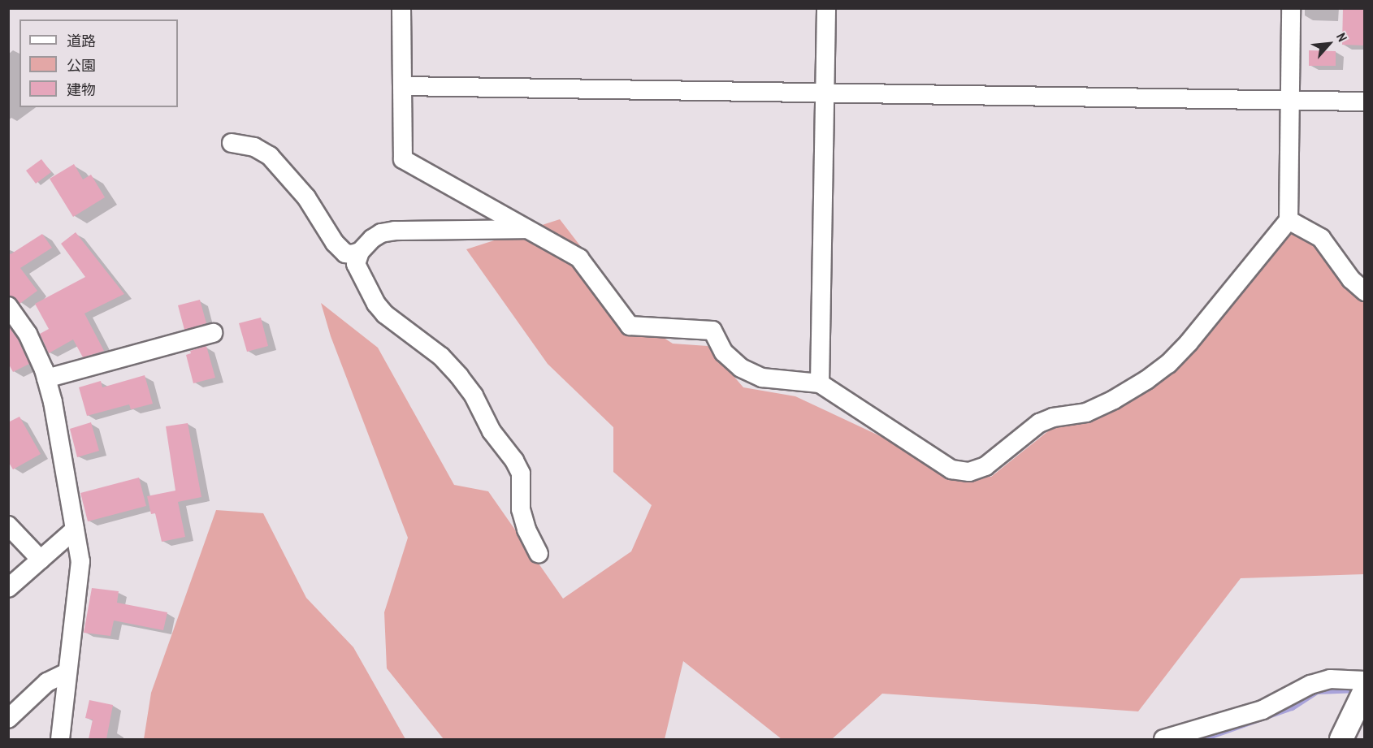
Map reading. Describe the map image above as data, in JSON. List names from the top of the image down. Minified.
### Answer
{"legend":["道路","公園","建物"],"north":"top right"}
